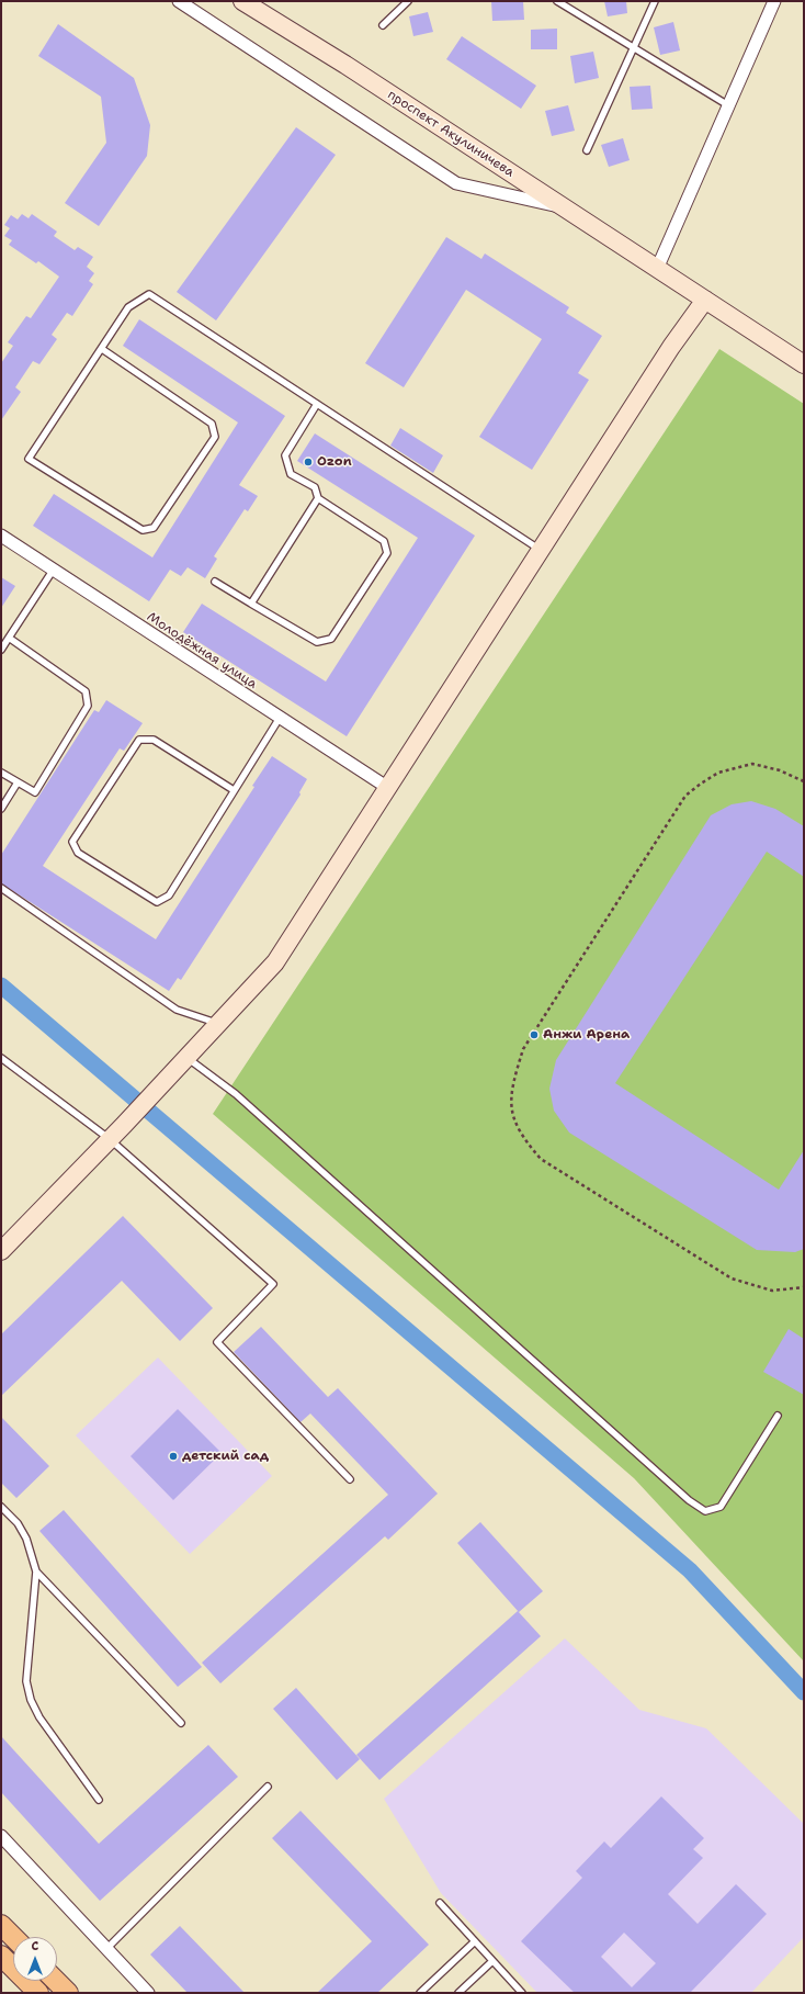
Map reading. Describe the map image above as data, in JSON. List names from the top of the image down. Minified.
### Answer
{"streets":{"street":["проспект Акулиничева","Молодёжная улица"]},"places":["Ozon","Анжи Арена","детский сад"],"north":"top"}
